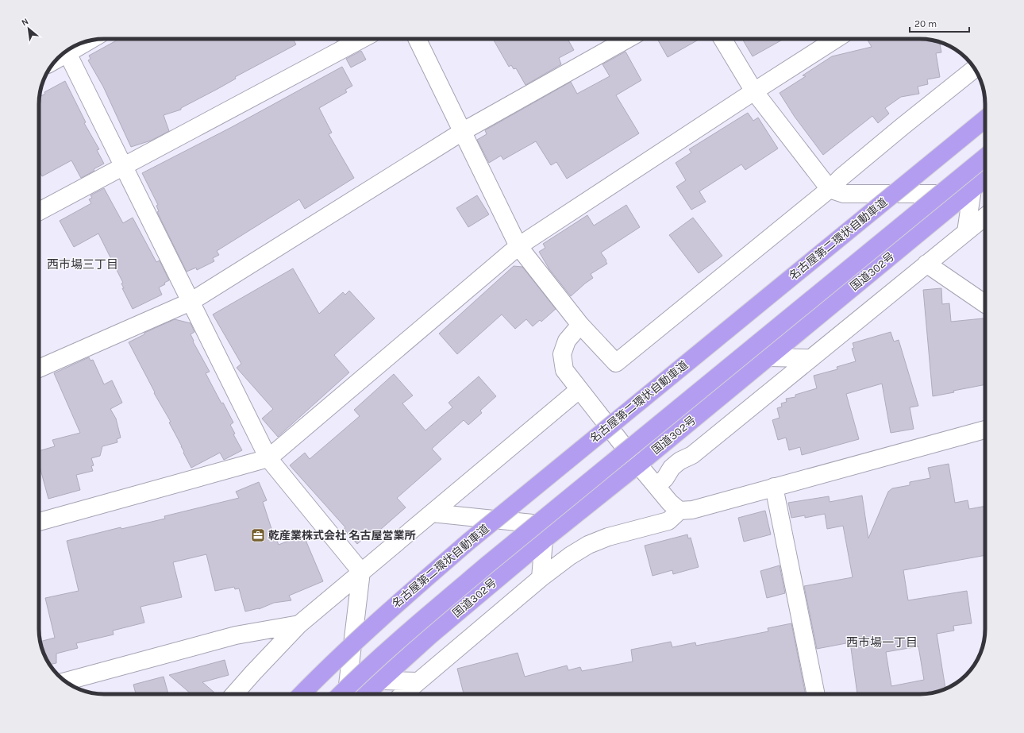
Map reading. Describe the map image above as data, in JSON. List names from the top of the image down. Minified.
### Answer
{"streets":{"highway":["名古屋第二環状自動車道","国道302号"]},"districts":["西市場三丁目","西市場一丁目"],"places":{"office":["乾産業株式会社 名古屋営業所"]},"scale_bar":"20 m","north":"top left"}
